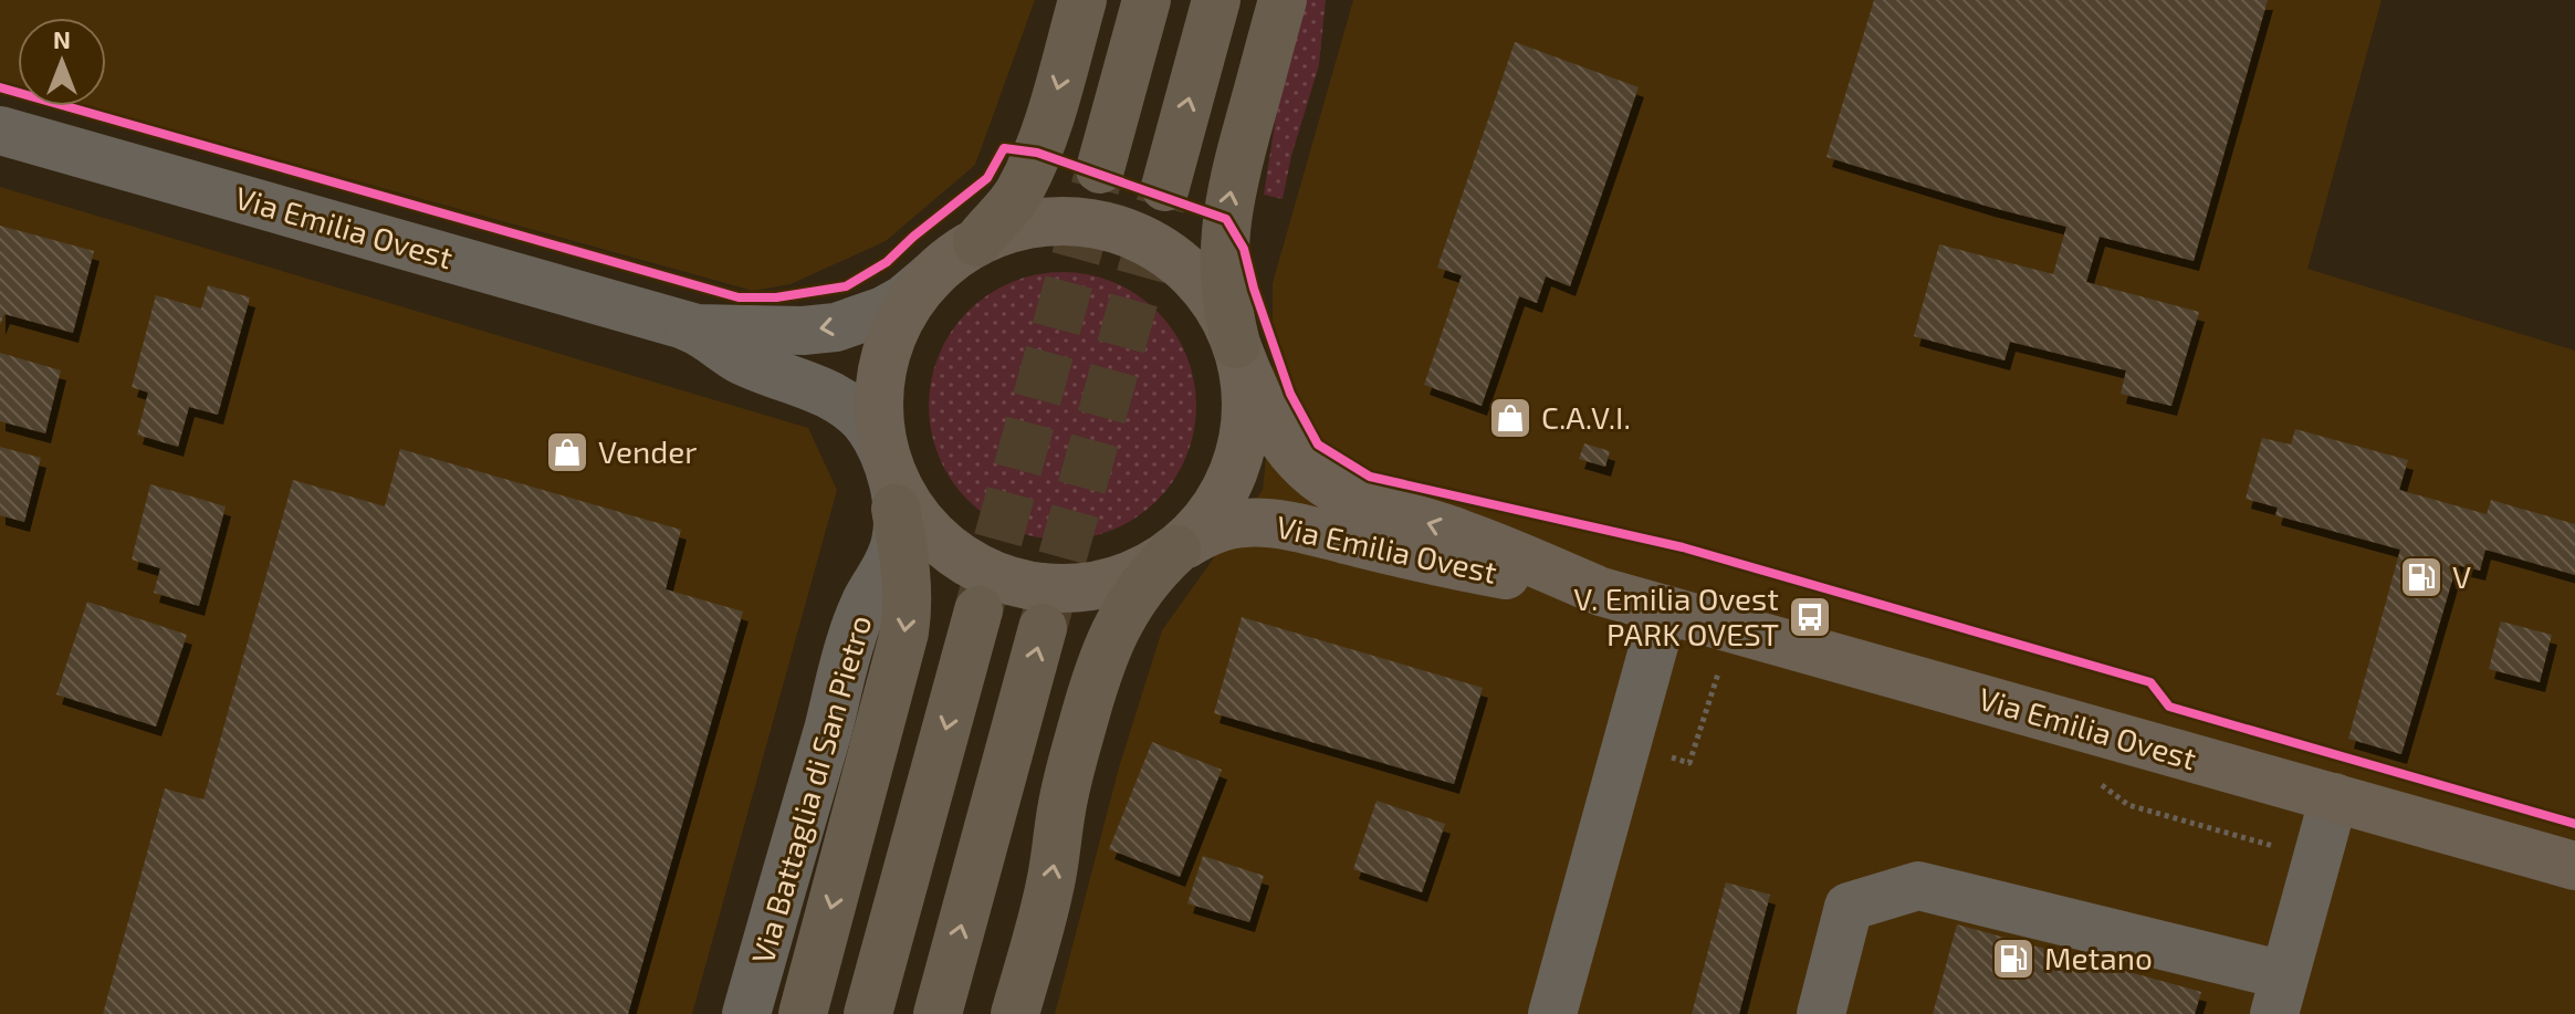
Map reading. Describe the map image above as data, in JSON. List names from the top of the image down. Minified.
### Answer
{"streets":{"main road":["Via Emilia Ovest"],"street":["Via Battaglia di San Pietro"]},"crossings":[["Via Emilia Ovest","Via Battaglia di San Pietro"]],"places":{"shop":["C.A.V.I.","Vender"],"fuel station":["V","Metano"],"bus stop":["V. Emilia Ovest PARK OVEST"]},"north":"top"}
